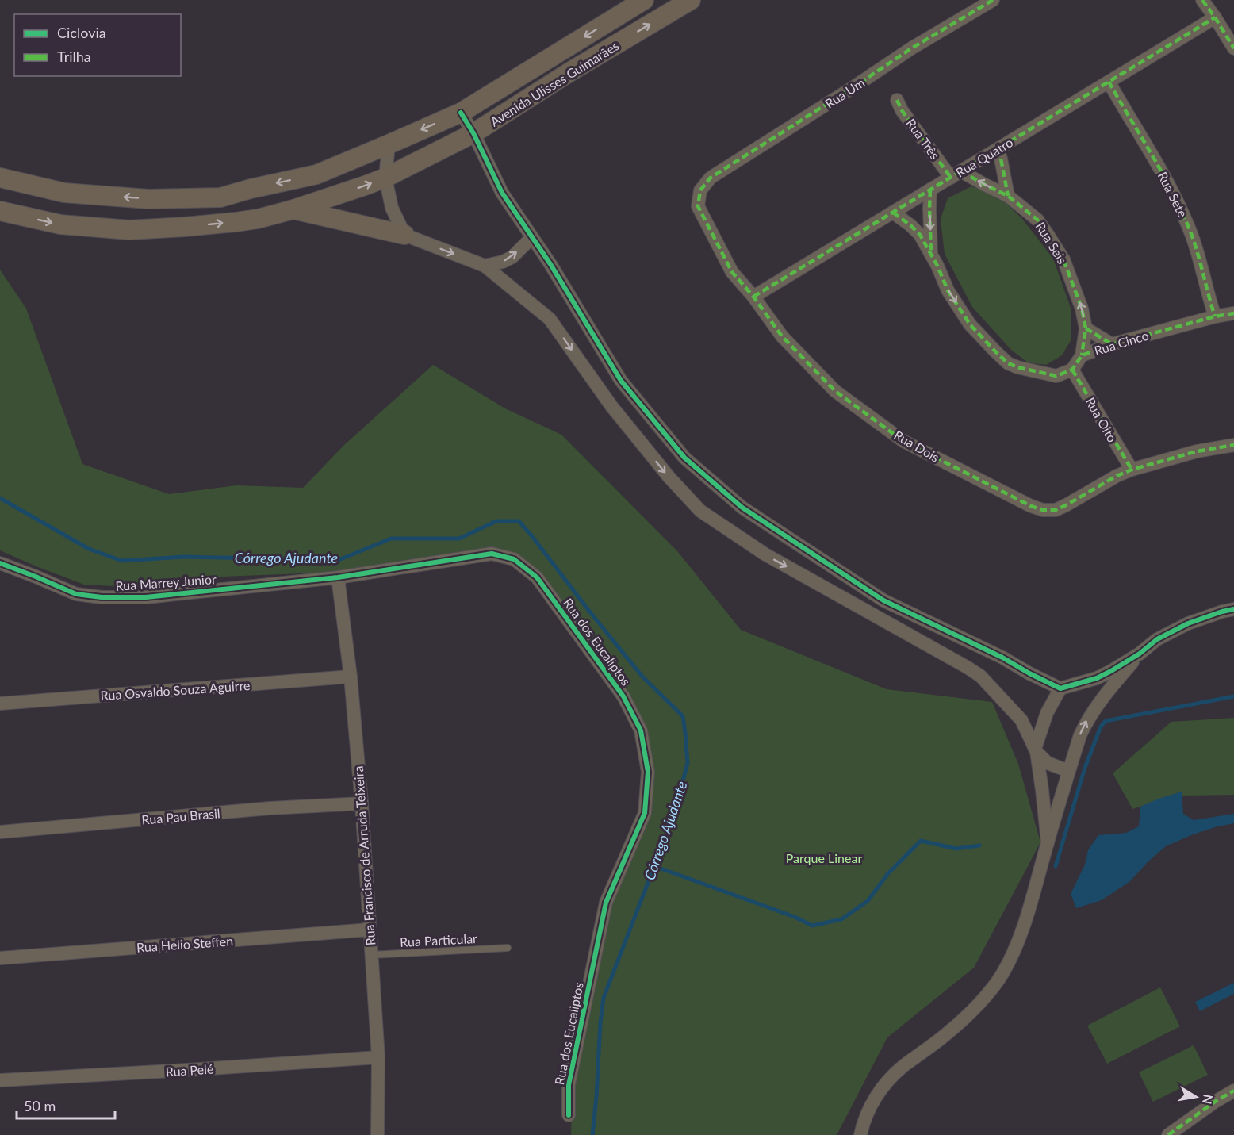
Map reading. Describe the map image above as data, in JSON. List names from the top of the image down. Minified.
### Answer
{"streets":{"street":["Avenida Ulisses Guimarães","Rua Um","Rua Três","Rua Quatro","Rua Sete","Rua Seis","Rua Cinco","Rua Oito","Rua Dois","Rua Marrey Junior","Rua dos Eucaliptos","Rua Osvaldo Souza Aguirre","Rua Pau Brasil","Rua Francisco de Arruda Teixeira","Rua Helio Steffen","Rua Pelé"],"lane":["Rua Particular"]},"crossings":[["Rua Um","Rua Dois"],["Rua Três","Rua Quatro"],["Rua Três","Rua Seis"],["Rua Quatro","Rua Sete"],["Rua Quatro","Rua Seis"],["Rua Quatro","Rua Dois"],["Rua Sete","Rua Cinco"],["Rua Seis","Rua Cinco"],["Rua Cinco","Rua Oito"],["Rua Oito","Rua Dois"],["Rua Marrey Junior","Rua dos Eucaliptos"],["Rua Marrey Junior","Rua Francisco de Arruda Teixeira"],["Rua dos Eucaliptos","Rua Francisco de Arruda Teixeira"],["Rua Osvaldo Souza Aguirre","Rua Francisco de Arruda Teixeira"],["Rua Pau Brasil","Rua Francisco de Arruda Teixeira"],["Rua Francisco de Arruda Teixeira","Rua Particular"],["Rua Francisco de Arruda Teixeira","Rua Helio Steffen"],["Rua Francisco de Arruda Teixeira","Rua Pelé"]],"one_way":["Rua Seis"],"water":["Córrego Ajudante"],"parks":["Parque Linear"],"legend":["Ciclovia","Trilha"],"scale_bar":"50 m","north":"right"}
